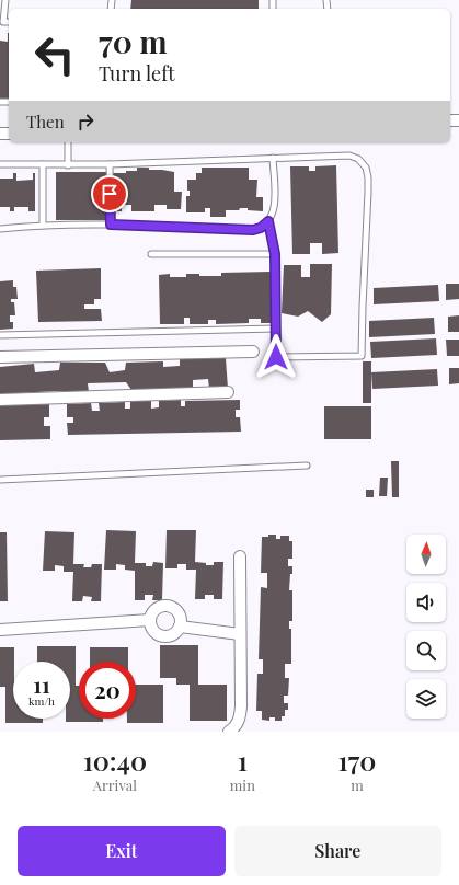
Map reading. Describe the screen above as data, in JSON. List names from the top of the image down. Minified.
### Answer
{"north":"top","page":{"turn":["70 m","Turn left"],"then":"Then","speed":"11 km/h","limit":"20","eta":["10:40","Arrival","1","min","170","m"],"buttons":["Exit","Share"]}}
